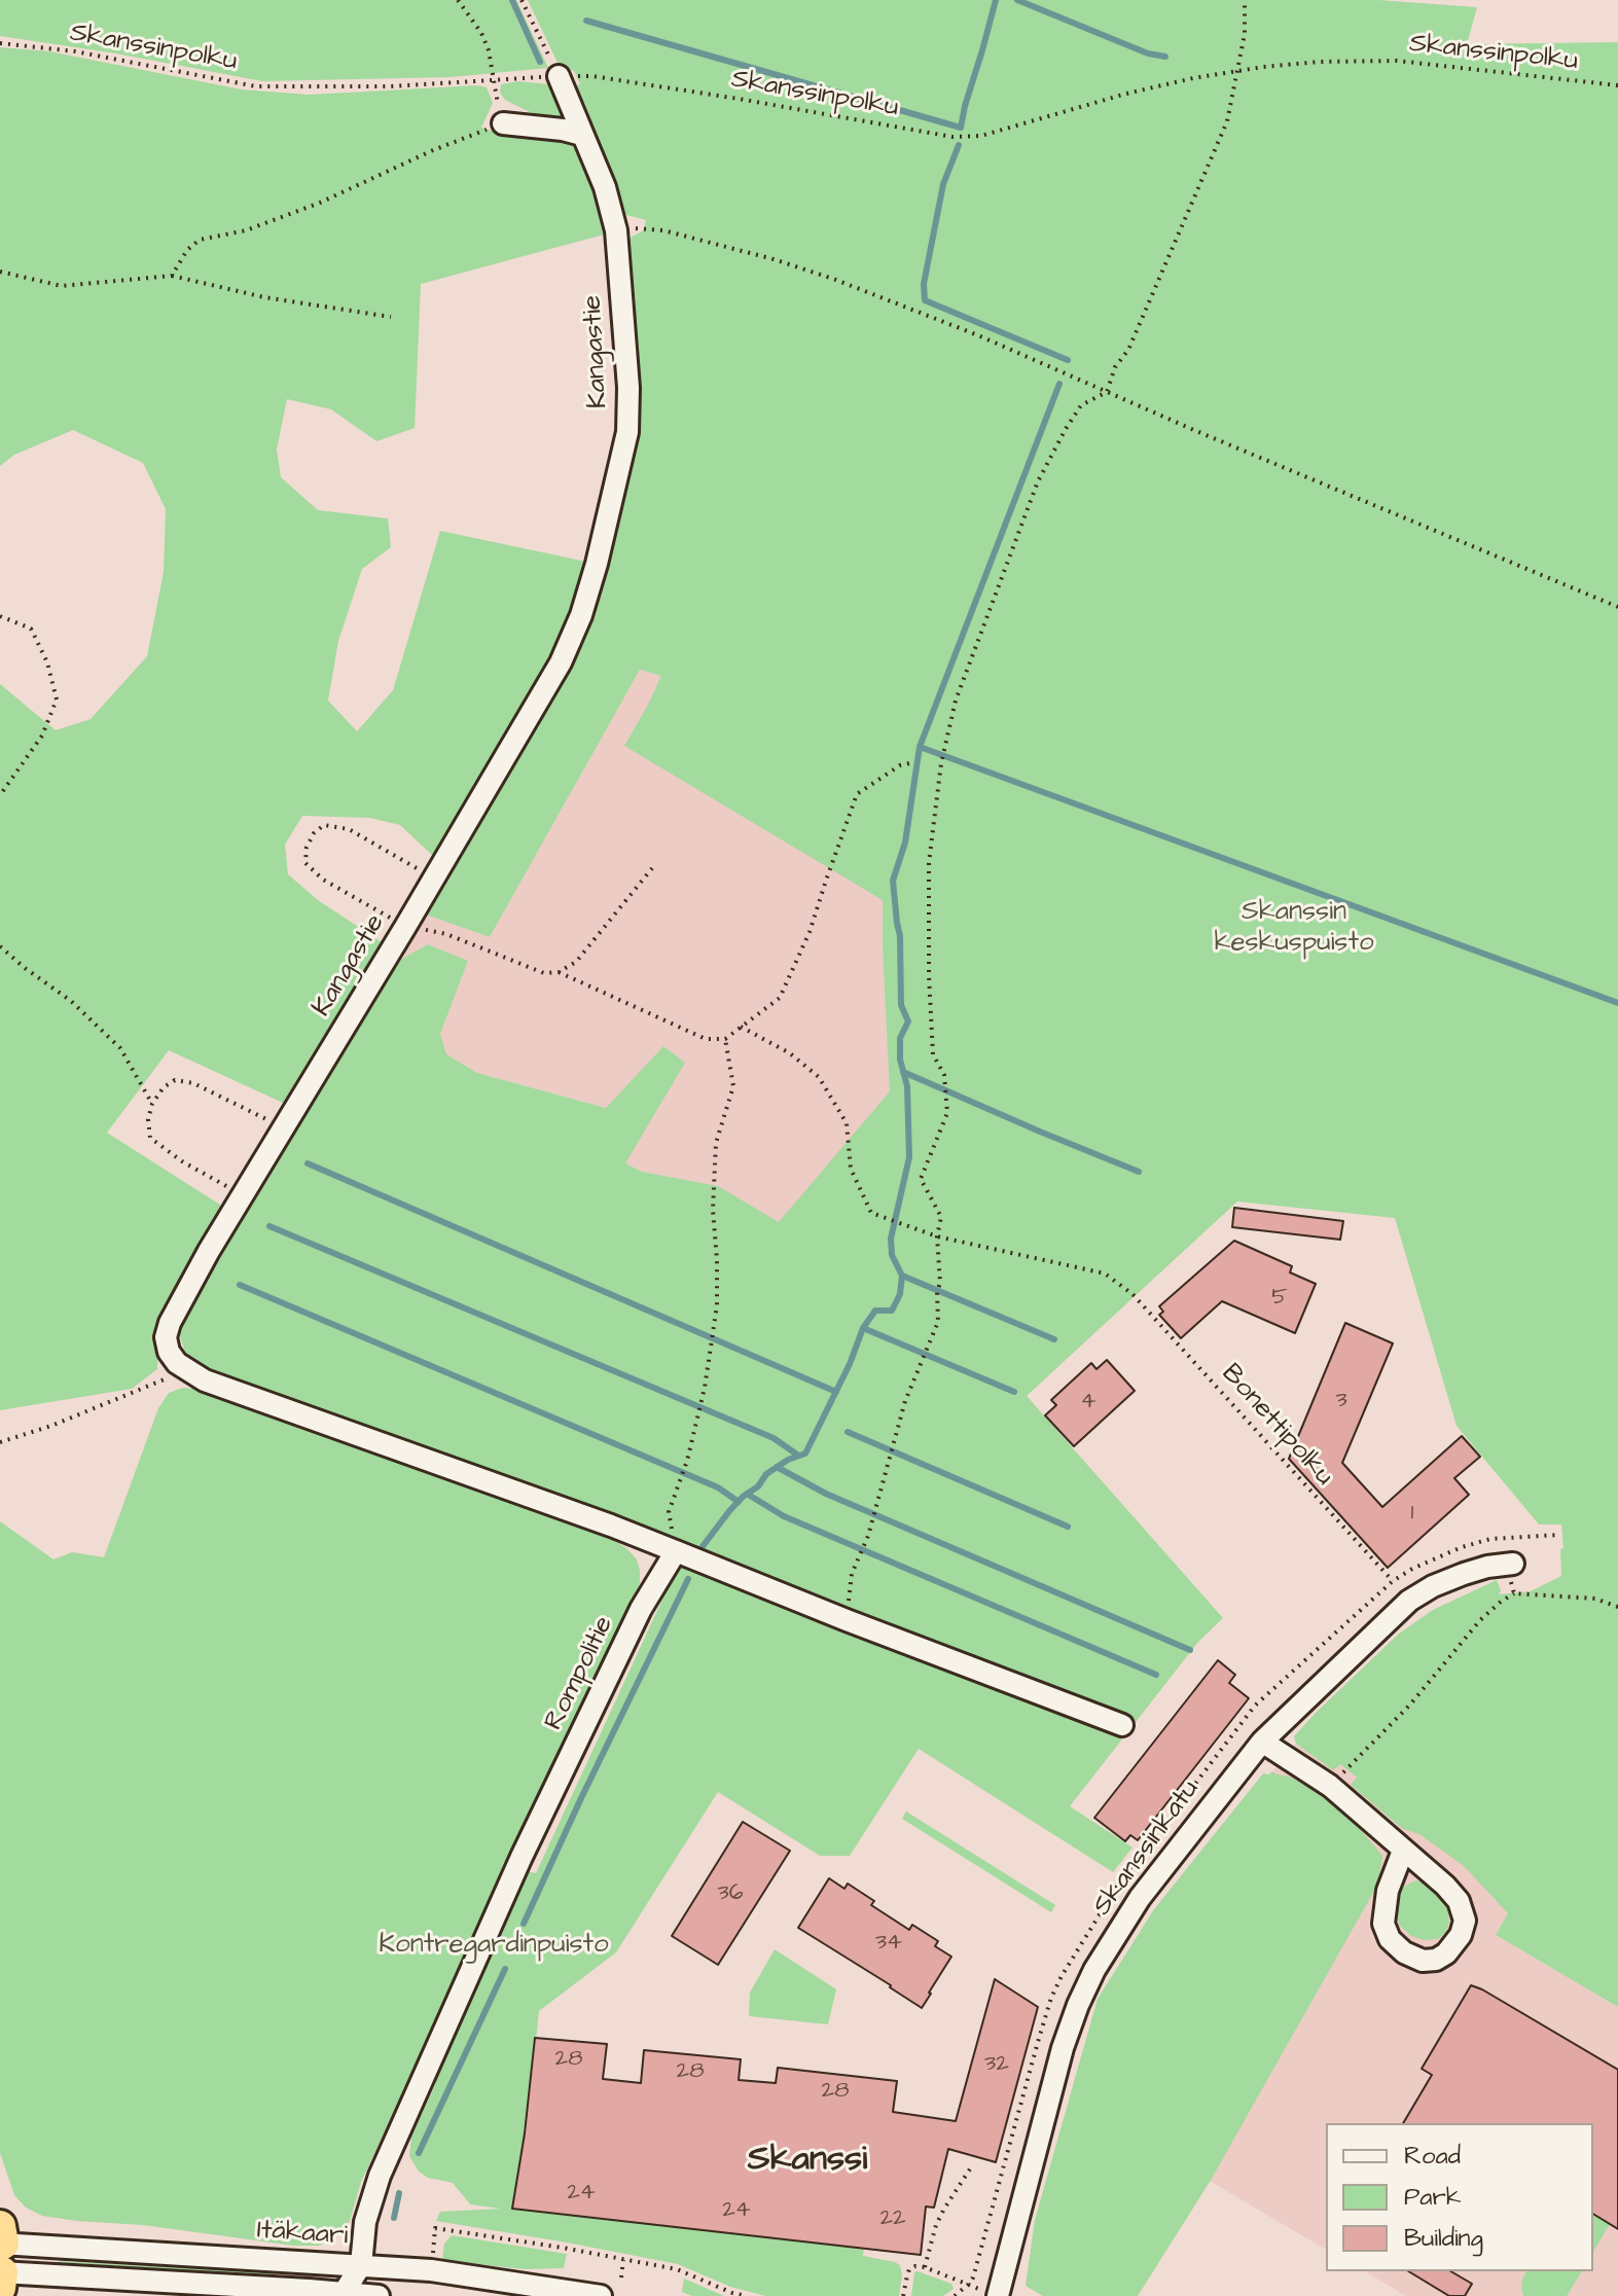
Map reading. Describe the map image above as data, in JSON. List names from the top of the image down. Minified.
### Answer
{"streets":{"street":["Kangastie","Rompolitie","Skanssinkatu","Itäkaari"],"path":["Skanssinpolku","Bonettipolku"]},"crossings":[["Skanssinpolku","Kangastie"],["Rompolitie","Itäkaari"]],"districts":["Skanssi"],"parks":["Skanssin keskuspuisto","Kontregardinpuisto"],"house_numbers":["5","3","4","1","36","34","28","32","28","28","24","24","22"],"legend":["Road","Park","Building"]}
